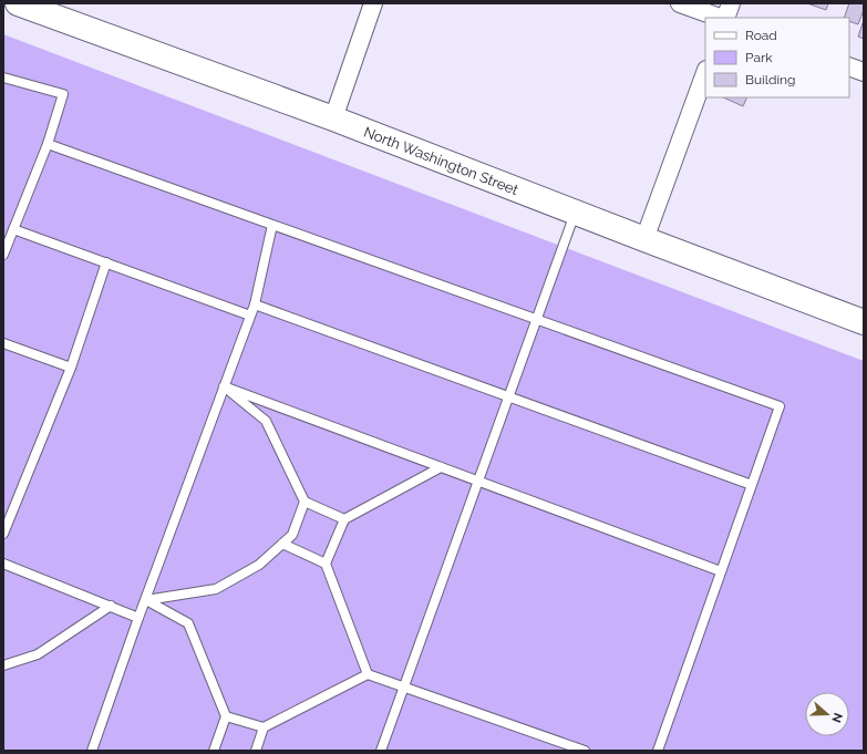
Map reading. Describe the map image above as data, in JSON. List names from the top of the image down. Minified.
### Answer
{"streets":{"street":["North Washington Street"]},"legend":["Road","Park","Building"],"north":"right"}
